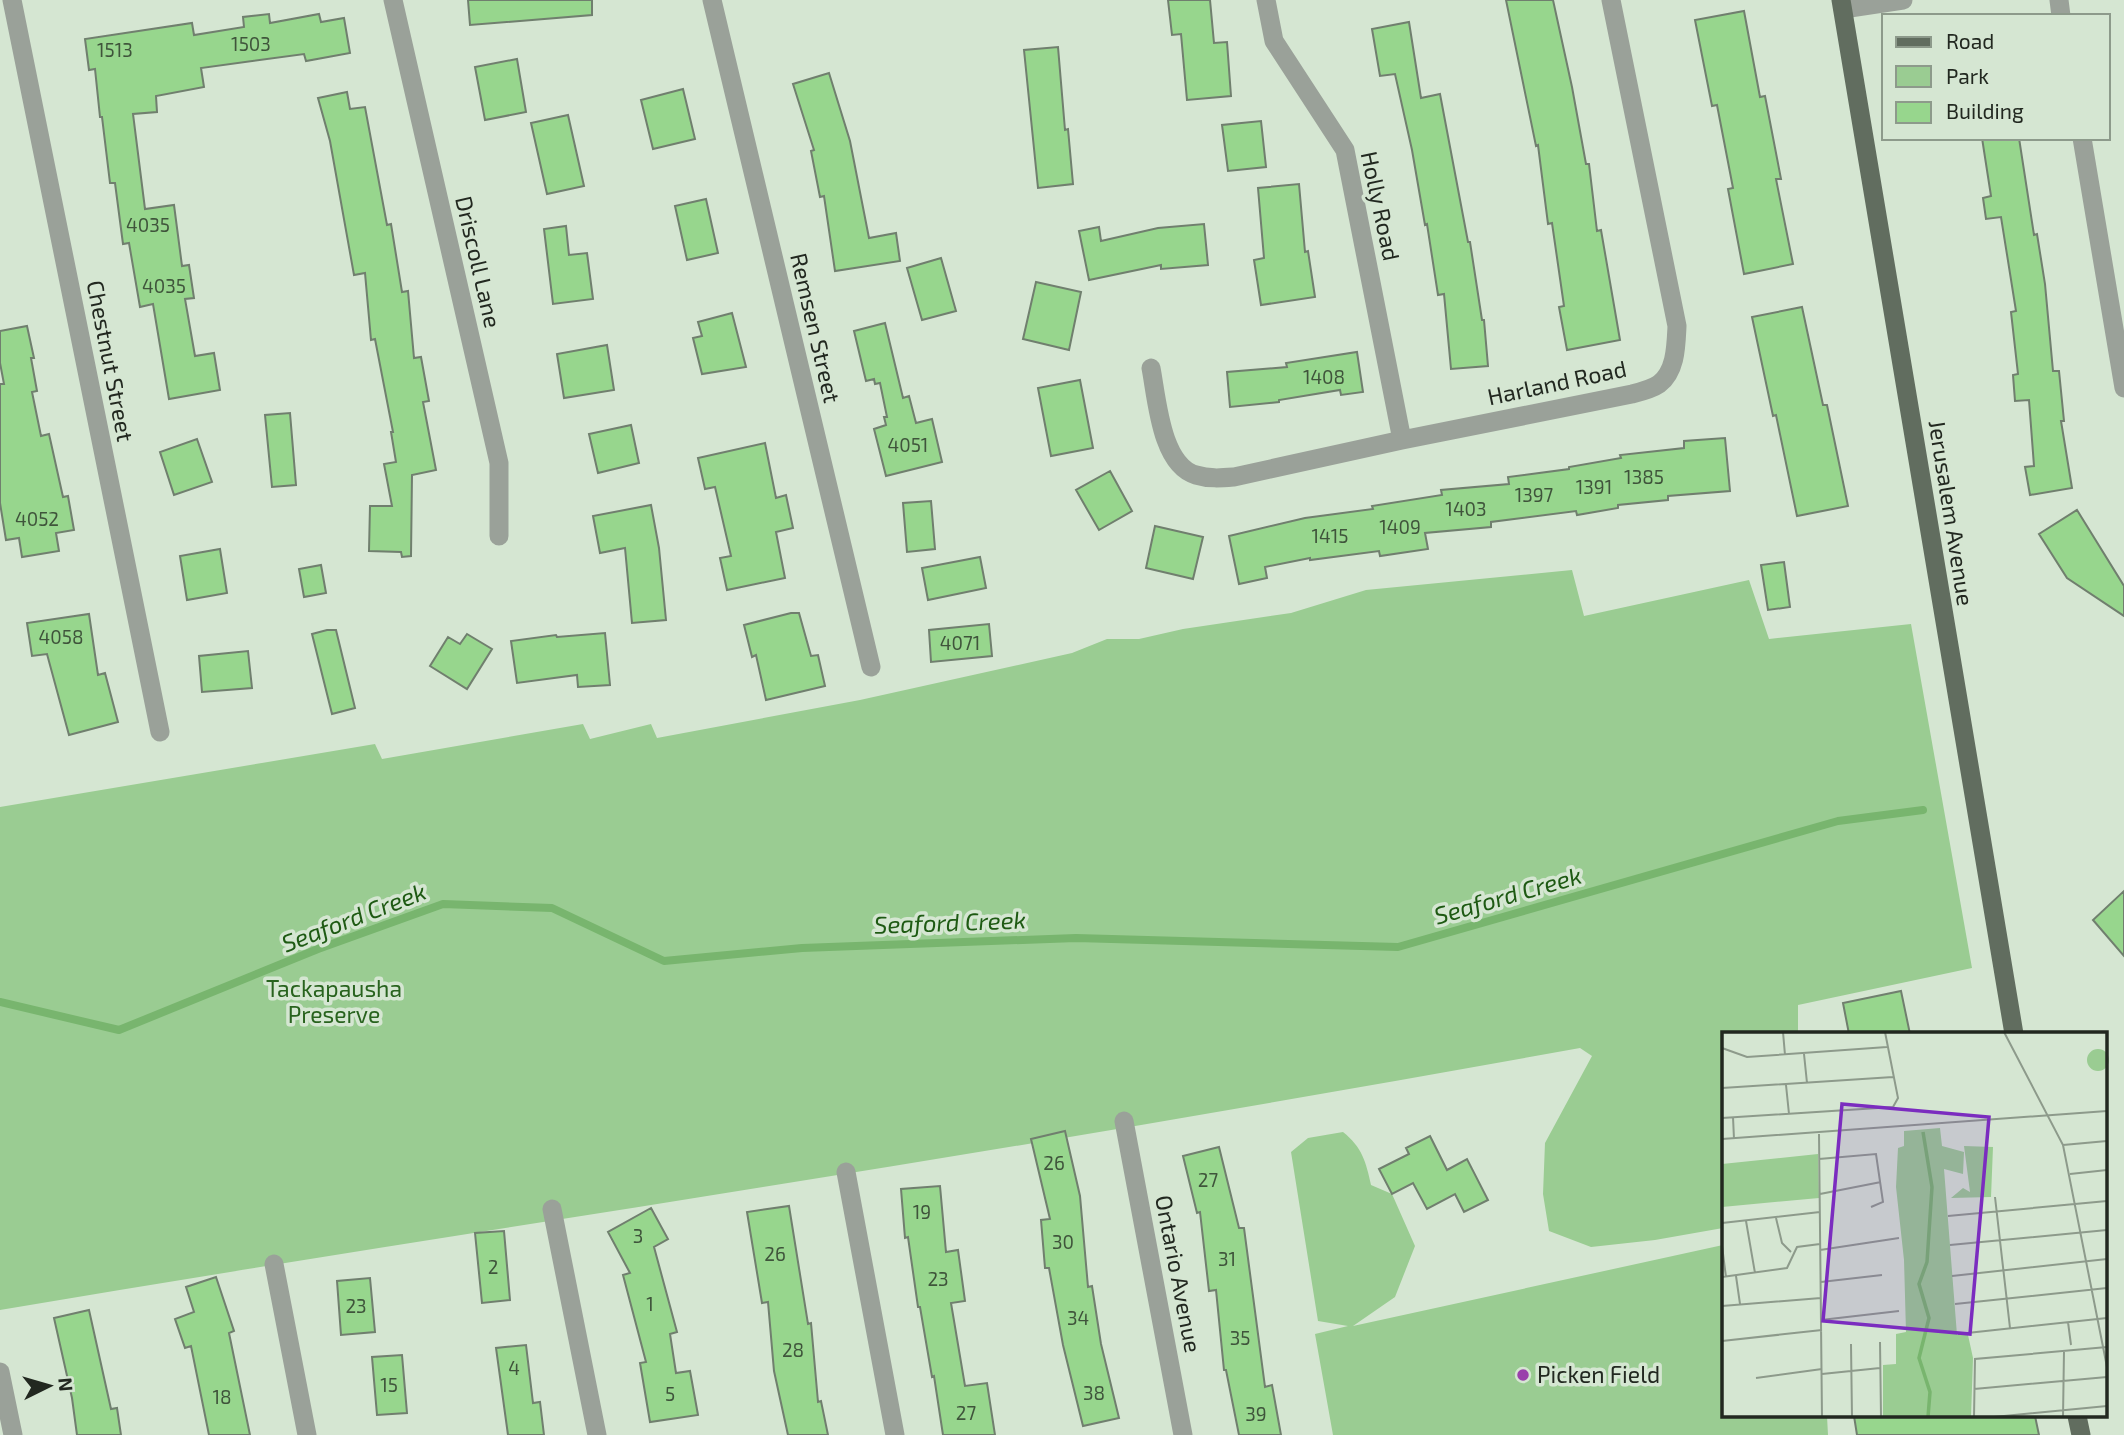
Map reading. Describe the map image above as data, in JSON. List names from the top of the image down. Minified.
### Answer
{"streets":{"main road":["Jerusalem Avenue"],"street":["Holly Road","Driscoll Lane","Remsen Street","Chestnut Street","Harland Road","Ontario Avenue"]},"crossings":[["Holly Road","Harland Road"]],"water":["Seaford Creek"],"parks":["Tackapausha Preserve"],"places":["Picken Field"],"house_numbers":["1503","1513","4035","4035","1408","4051","1385","1391","1397","1403","4052","1409","1415","4058","4071","26","27","19","3","30","26","31","2","23","1","23","34","35","28","4","15","38","5","18","27","39"],"legend":["Road","Park","Building"],"north":"right"}
